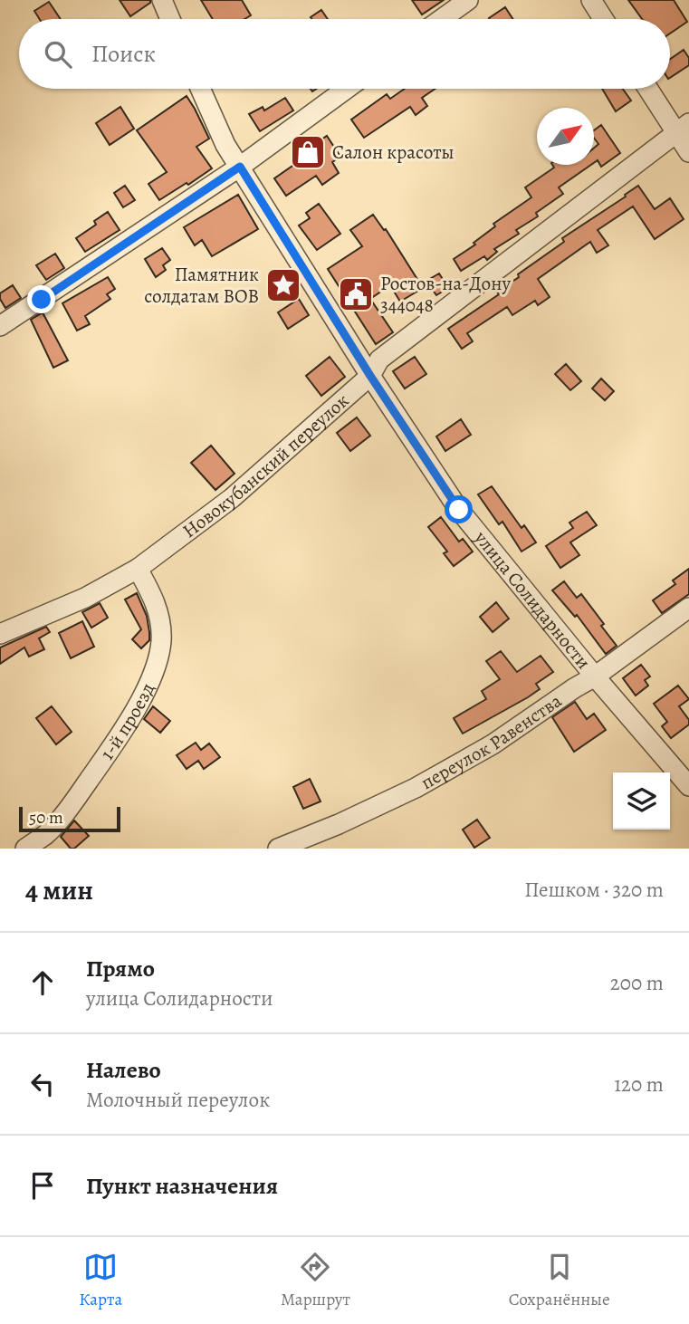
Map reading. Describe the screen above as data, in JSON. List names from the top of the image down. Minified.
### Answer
{"streets":{"street":["Новокубанский переулок","улица Солидарности","1-й проезд","переулок Равенства"]},"crossings":[["Новокубанский переулок","улица Солидарности"],["Новокубанский переулок","1-й проезд"],["улица Солидарности","переулок Равенства"]],"places":{"shop":["Салон красоты"],"place":["Памятник солдатам ВОВ"],"public building":["Ростов-на-Дону 344048"]},"scale_bar":"50 m","north":"top right","page":{"search":"Поиск","scale":"50 m","heading":["4 мин","Пешком · 320 m"],"list":[["Прямо","улица Солидарности","200 m"],["Налево","Молочный переулок","120 m"],"Пункт назначения"],"nav":["Карта","Маршрут","Сохранённые"]}}
